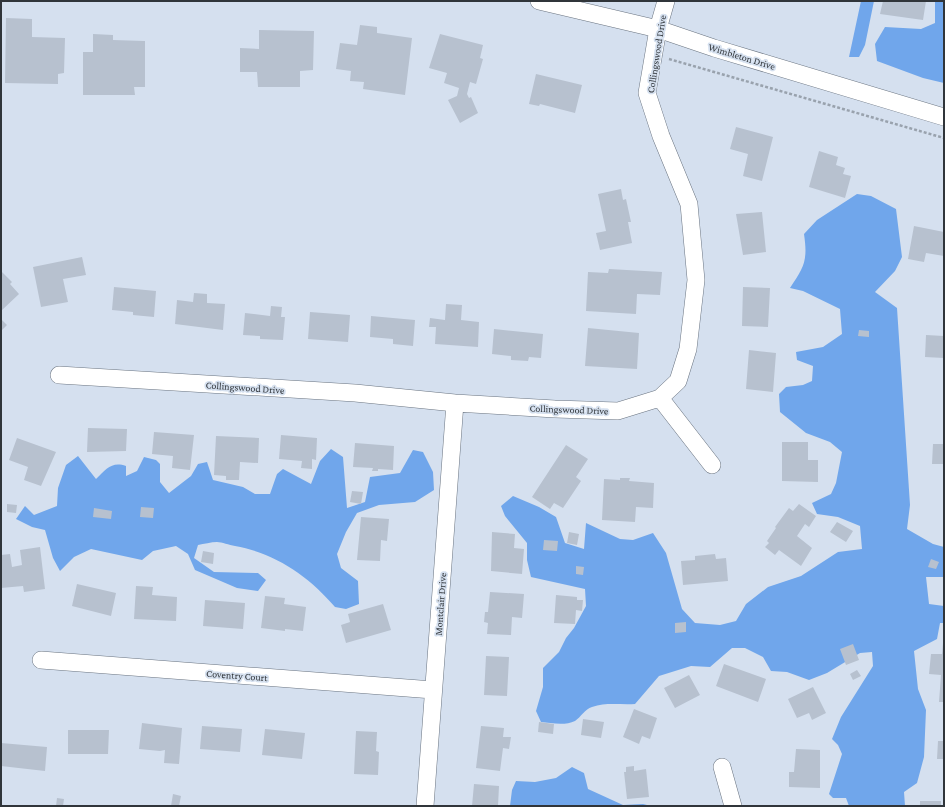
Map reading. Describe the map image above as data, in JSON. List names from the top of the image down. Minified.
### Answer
{"streets":{"street":["Collingswood Drive","Wimbleton Drive","Montclair Drive","Coventry Court"]},"crossings":[["Collingswood Drive","Wimbleton Drive"],["Collingswood Drive","Montclair Drive"],["Montclair Drive","Coventry Court"]]}
